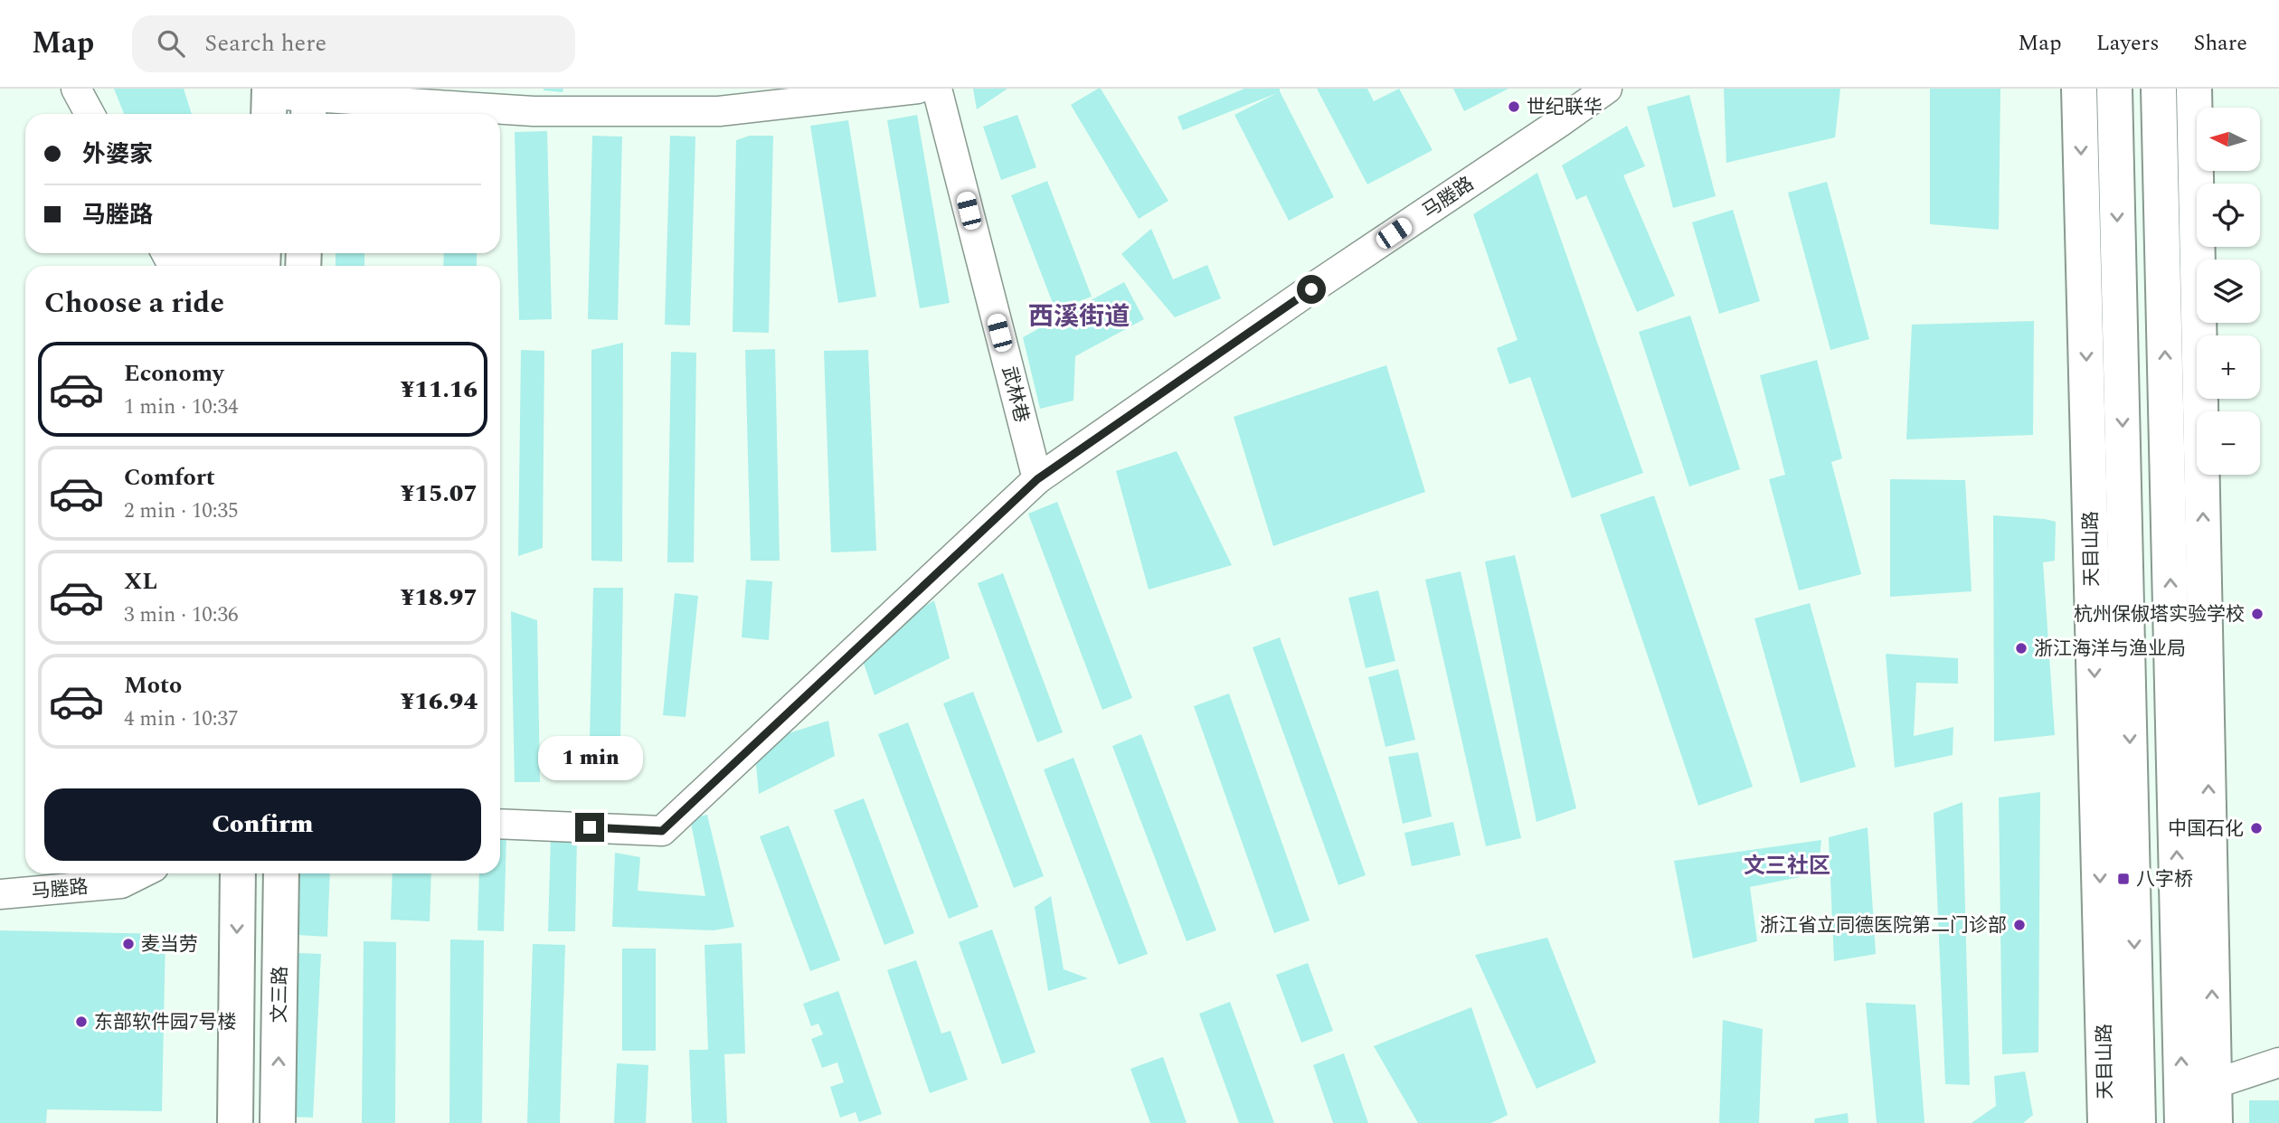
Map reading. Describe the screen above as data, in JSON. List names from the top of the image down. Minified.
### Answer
{"streets":{"main road":["天目山路","文三路"],"street":["马塍路","武林巷"]},"crossings":[["马塍路","武林巷"]],"districts":["西溪街道","文三社区"],"places":{"other":["世纪联华","杭州保俶塔实验学校","浙江海洋与渔业局","中国石化","浙江省立同德医院第二门诊部","麦当劳","东部软件园7号楼"],"transit":["八字桥"]},"north":"left","page":{"header":"Map","search":"Search here","nav":["Map","Layers","Share"],"map_buttons":["+","−"],"banner":["外婆家","马塍路"],"heading":"Choose a ride","list":[{"name":"Economy","note":"1 min · 10:34","value":"¥11.16"},{"name":"Comfort","note":"2 min · 10:35","value":"¥15.07"},{"name":"XL","note":"3 min · 10:36","value":"¥18.97"},{"name":"Moto","note":"4 min · 10:37","value":"¥16.94"}],"bubble":"1 min","buttons":"Confirm"}}
